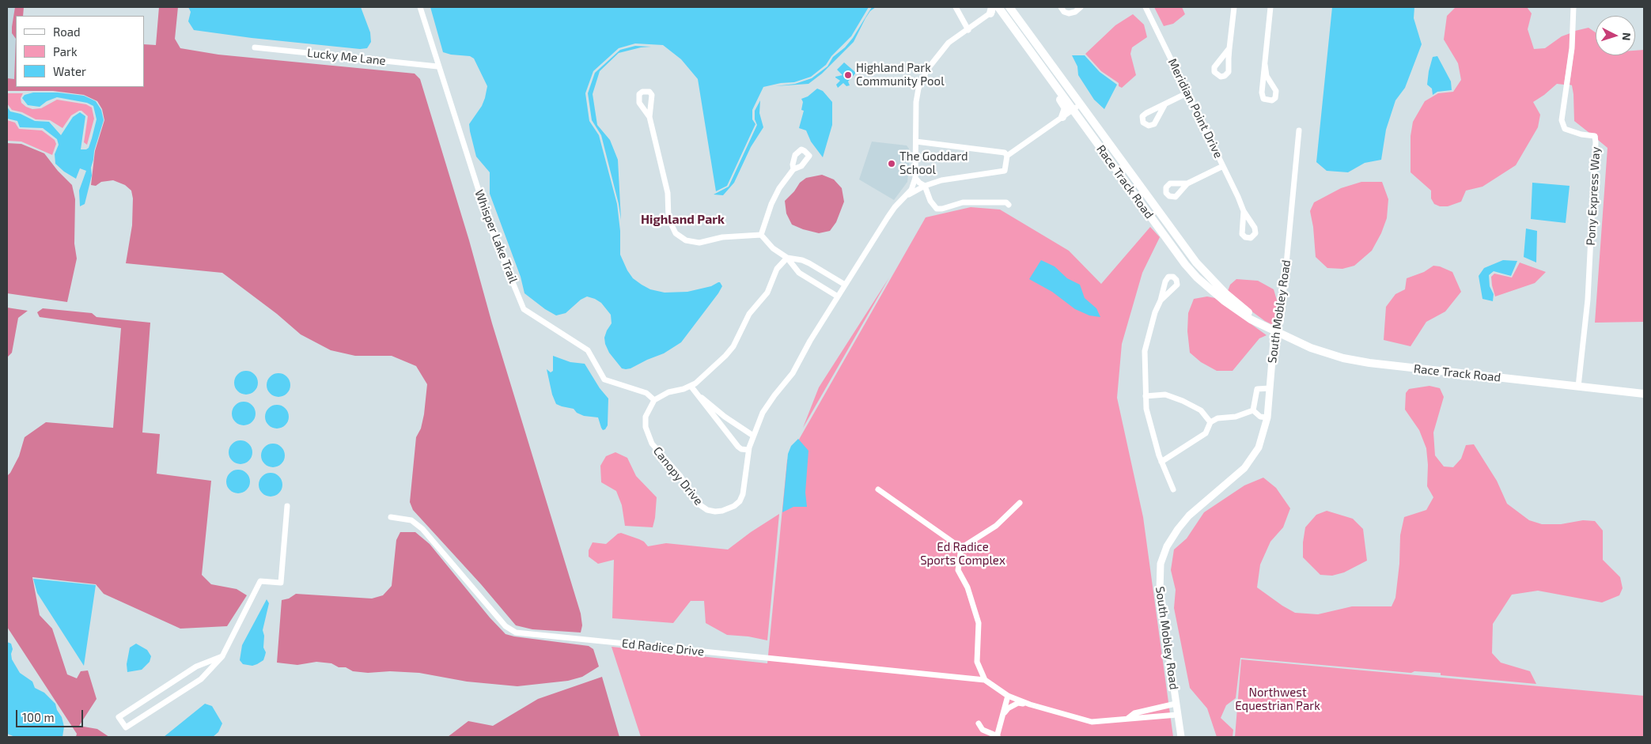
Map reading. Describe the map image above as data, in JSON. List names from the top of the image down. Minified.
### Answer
{"streets":{"main road":["Race Track Road"],"street":["Lucky Me Lane","Meridian Point Drive","Pony Express Way","Whisper Lake Trail","South Mobley Road","Canopy Drive","Ed Radice Drive"]},"crossings":[["Lucky Me Lane","Whisper Lake Trail"],["Race Track Road","Pony Express Way"],["Race Track Road","South Mobley Road"],["Whisper Lake Trail","Canopy Drive"],["South Mobley Road","Ed Radice Drive"]],"districts":["Highland Park"],"parks":["Ed Radice Sports Complex","Northwest Equestrian Park"],"places":["Highland Park Community Pool","The Goddard School"],"legend":["Road","Park","Water"],"scale_bar":"100 m","north":"right"}
